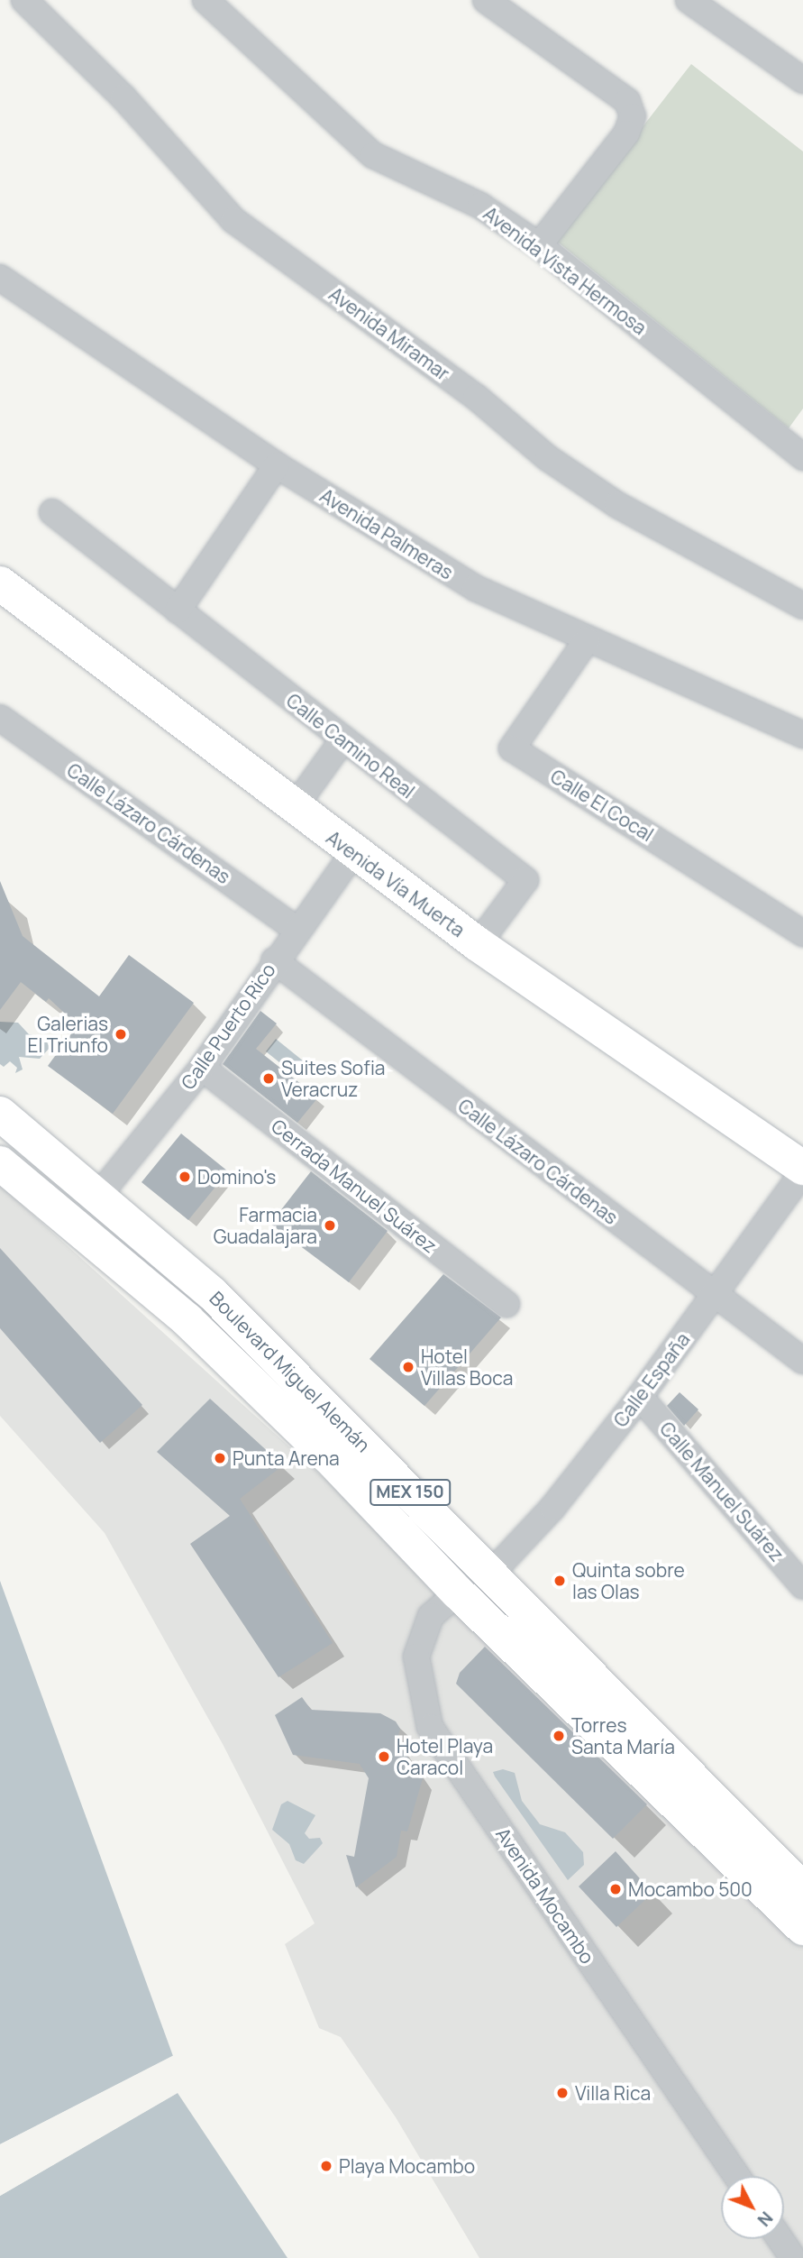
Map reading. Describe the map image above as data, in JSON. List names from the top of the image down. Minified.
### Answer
{"streets":{"main road":["Avenida Vía Muerta","Boulevard Miguel Alemán","MEX 150"],"street":["Avenida Vista Hermosa","Avenida Miramar","Avenida Palmeras","Calle Camino Real","Calle El Cocal","Calle Lázaro Cárdenas","Calle Puerto Rico","Cerrada Manuel Suárez","Calle España","Calle Manuel Suárez","Avenida Mocambo"]},"crossings":[["Avenida Palmeras","Calle El Cocal"],["Calle Camino Real","Avenida Vía Muerta"],["Calle Lázaro Cárdenas","Calle Puerto Rico"],["Calle Lázaro Cárdenas","Calle España"],["Avenida Vía Muerta","Calle Puerto Rico"],["Calle Puerto Rico","Cerrada Manuel Suárez"],["Calle Puerto Rico","Boulevard Miguel Alemán"],["Boulevard Miguel Alemán","Calle España"],["Boulevard Miguel Alemán","Avenida Mocambo"],["Calle España","Calle Manuel Suárez"]],"places":["Galerias El Triunfo","Suites Sofia Veracruz","Domino's","Farmacia Guadalajara","Hotel Villas Boca","Punta Arena","Quinta sobre las Olas","Torres Santa María","Hotel Playa Caracol","Mocambo 500","Villa Rica","Playa Mocambo"],"north":"bottom right"}
